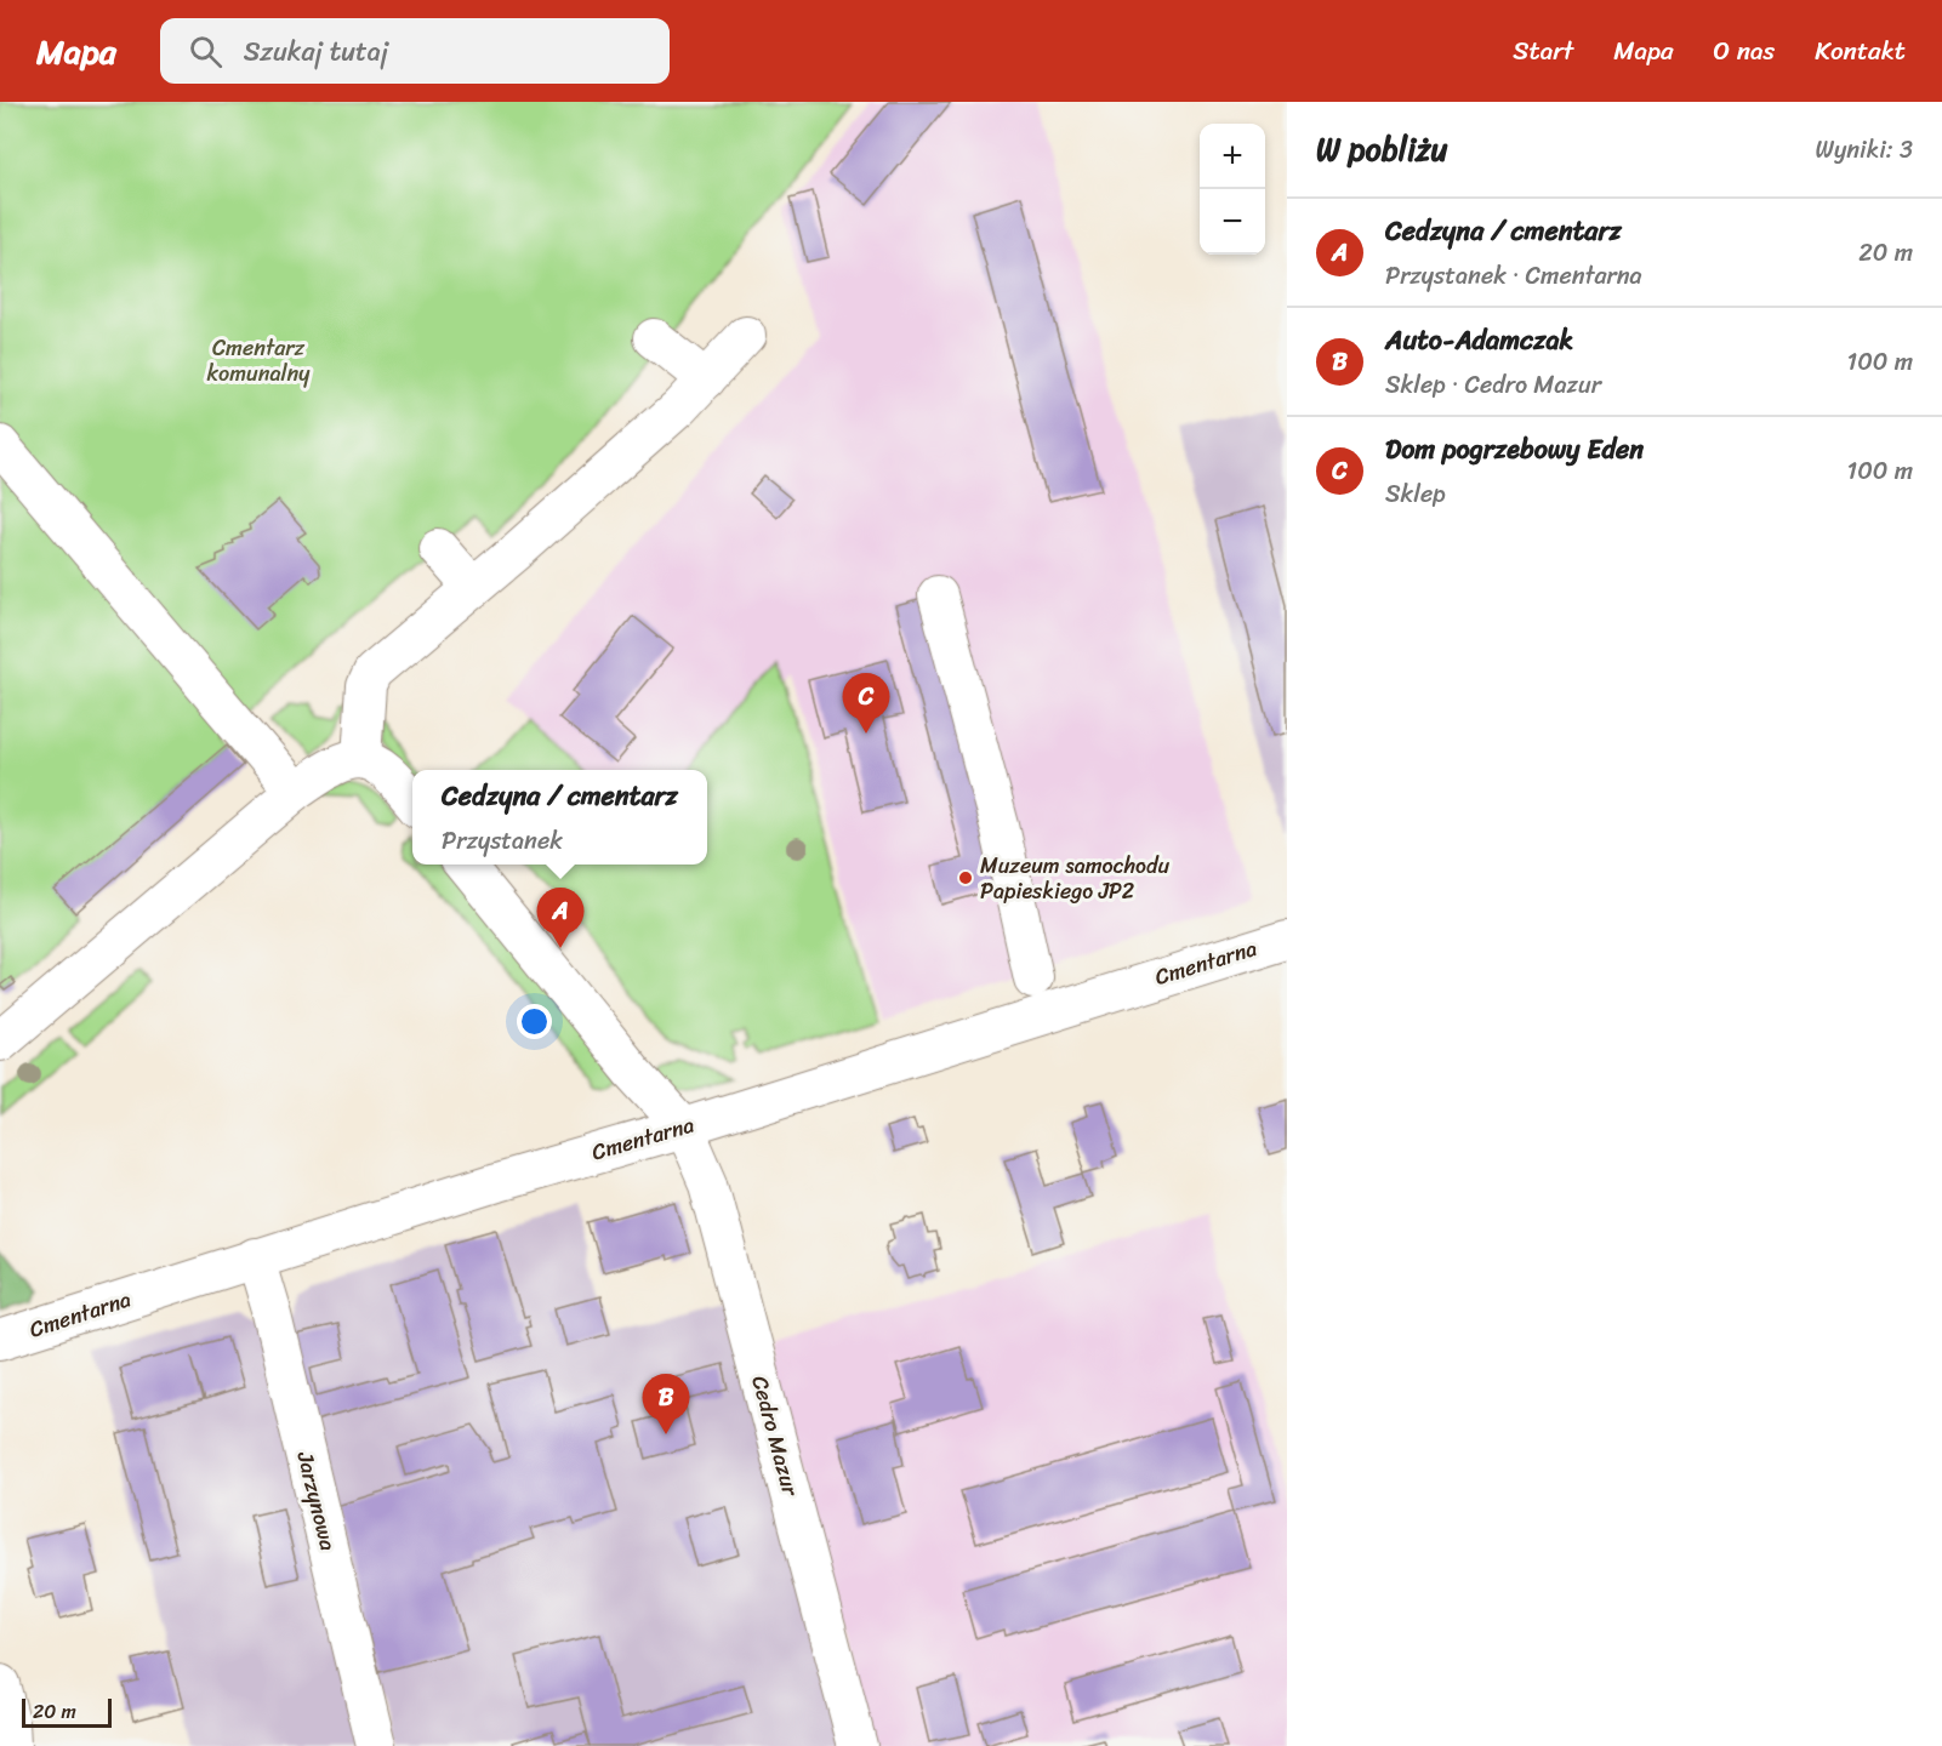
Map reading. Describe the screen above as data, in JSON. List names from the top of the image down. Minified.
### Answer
{"streets":{"street":["Cmentarna","Cedro Mazur","Jarzynowa"]},"crossings":[["Cmentarna","Cedro Mazur"],["Cmentarna","Jarzynowa"]],"parks":["Cmentarz komunalny"],"places":["Muzeum samochodu Papieskiego JP2"],"scale_bar":"20 m","page":{"header":"Mapa","search":"Szukaj tutaj","nav":["Start","Mapa","O nas","Kontakt"],"heading":["W pobliżu","Wyniki: 3"],"map_buttons":["+","−"],"list":[{"mark":"A","name":"Cedzyna / cmentarz","note":"Przystanek · Cmentarna","value":"20 m"},{"mark":"B","name":"Auto-Adamczak","note":"Sklep · Cedro Mazur","value":"100 m"},{"mark":"C","name":"Dom pogrzebowy Eden","note":"Sklep","value":"100 m"}],"pins":["C","A","B"],"popup":["Cedzyna / cmentarz","Przystanek"],"scale":"20 m"}}
